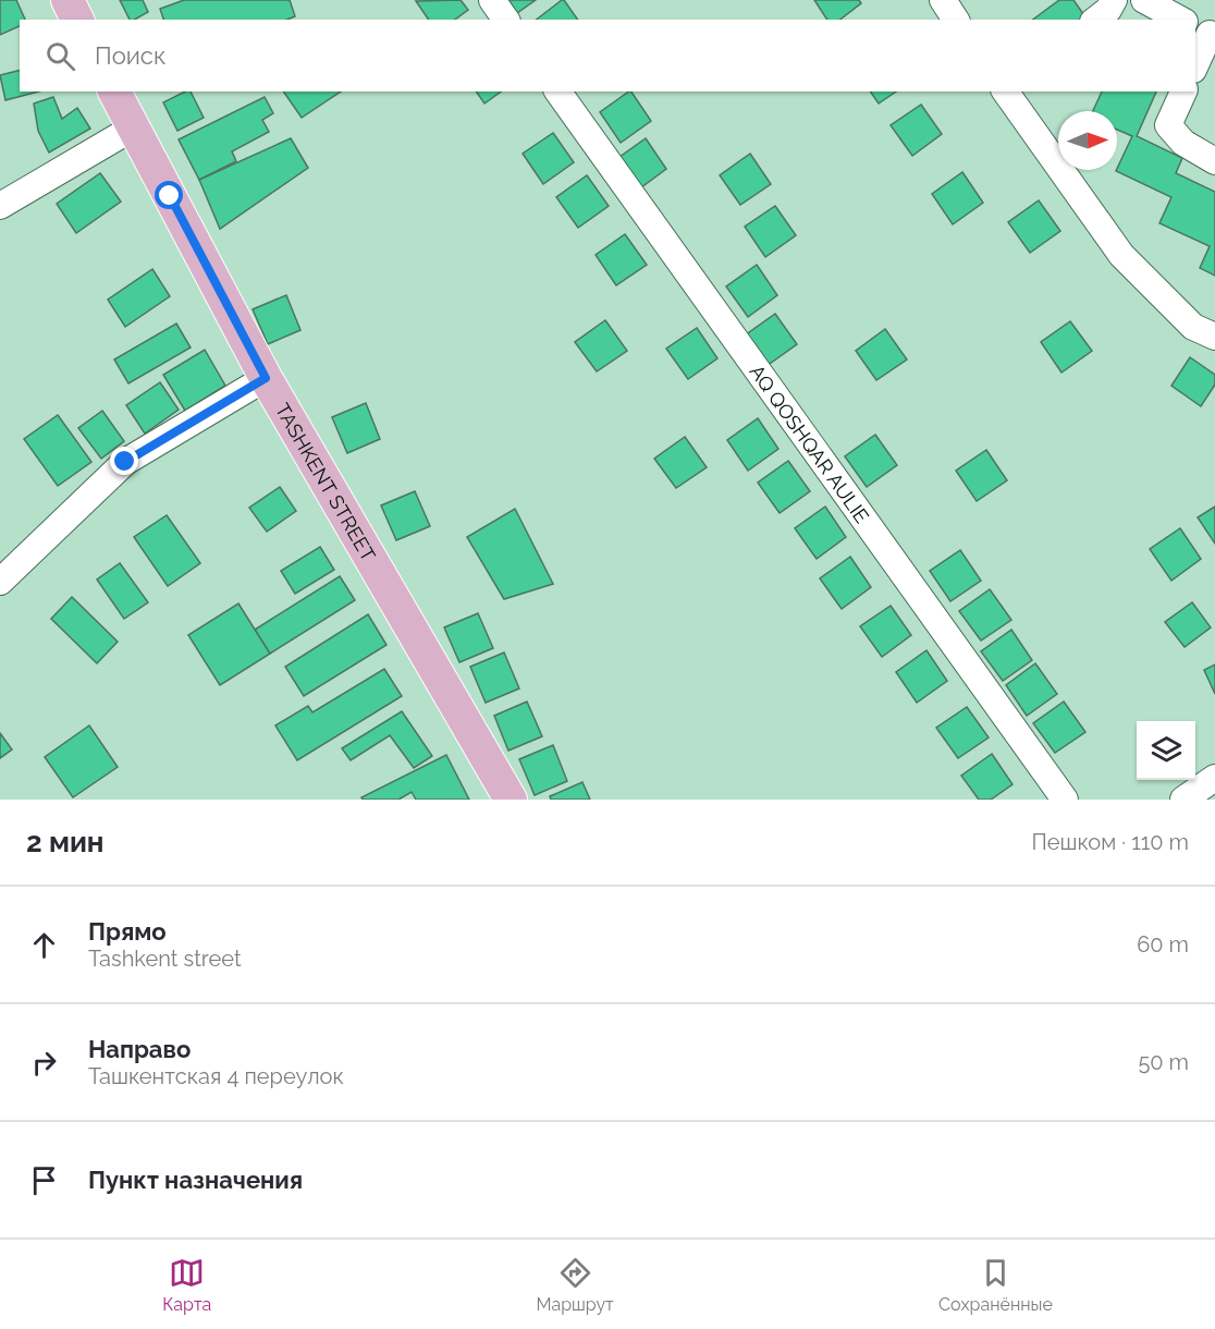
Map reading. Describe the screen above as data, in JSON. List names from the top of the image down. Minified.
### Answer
{"streets":{"main road":["TASHKENT STREET"],"street":["AQ QOSHQAR AULIE"]},"north":"right","page":{"search":"Поиск","heading":["2 мин","Пешком · 110 m"],"list":[["Прямо","Tashkent street","60 m"],["Направо","Ташкентская 4 переулок","50 m"],"Пункт назначения"],"nav":["Карта","Маршрут","Сохранённые"]}}
